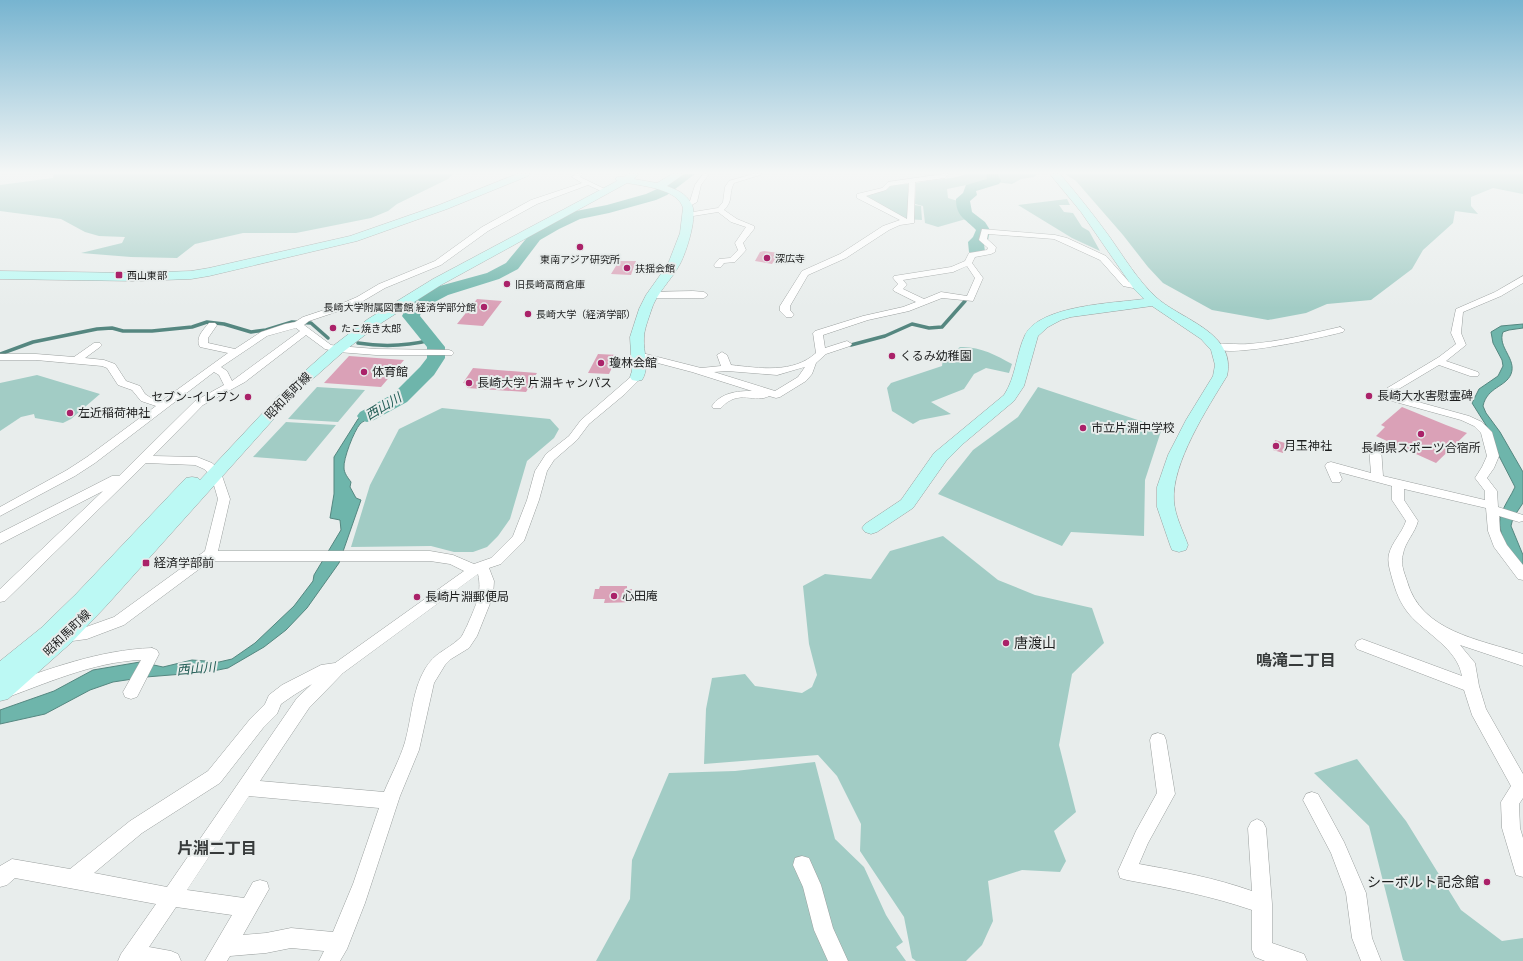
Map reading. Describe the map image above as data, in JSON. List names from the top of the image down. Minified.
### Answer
{"streets":{"street":["昭和馬町線"]},"districts":["鳴滝二丁目","片淵二丁目"],"water":["西山川"],"places":{"other":["東南アジア研究所","深広寺","扶揺会館","旧長崎高商倉庫","長崎大学附属図書館 経済学部分館","長崎大学（経済学部）","たこ焼き太郎","くるみ幼稚園","瓊林会館","体育館","長崎大学 片淵キャンパス","長崎大水害慰霊碑","セブン-イレブン","左近稲荷神社","市立片淵中学校","長崎県スポーツ合宿所","月玉神社","心田庵","長崎片淵郵便局","唐渡山","シーボルト記念館"],"transit":["西山東部","経済学部前"]}}
